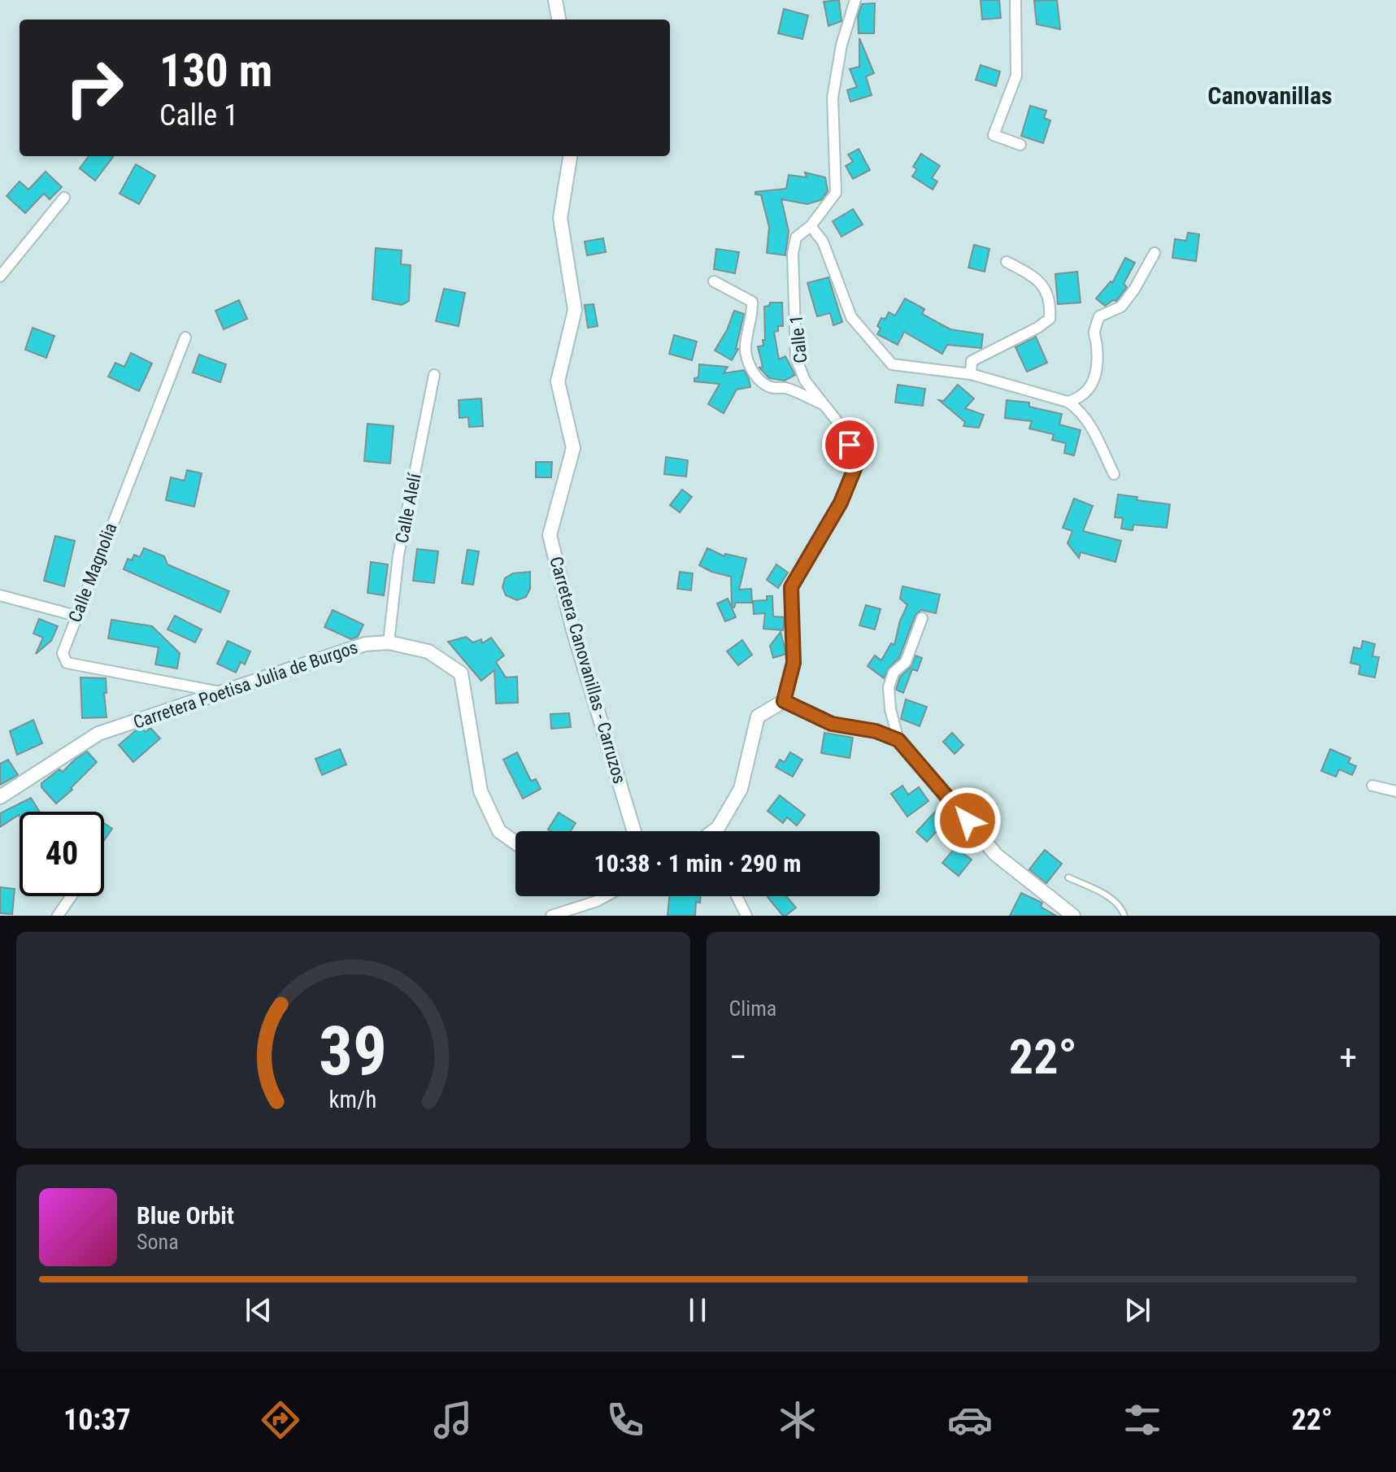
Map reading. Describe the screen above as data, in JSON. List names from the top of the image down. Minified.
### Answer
{"streets":{"street":["Calle 1","Calle Alelí","Calle Magnolia","Carretera Canovanillas - Carruzos","Carretera Poetisa Julia de Burgos"]},"crossings":[["Calle Alelí","Carretera Poetisa Julia de Burgos"],["Calle Magnolia","Carretera Poetisa Julia de Burgos"]],"districts":["Canovanillas"],"page":{"turn":["130 m","Calle 1"],"limit":"40","trip":"10:38 · 1 min · 290 m","tile":"Clima","heat":["−","22°","+"],"song":["Blue Orbit","Sona"],"tabs":["10:37","22°"],"gauge":["39","km/h"]}}
